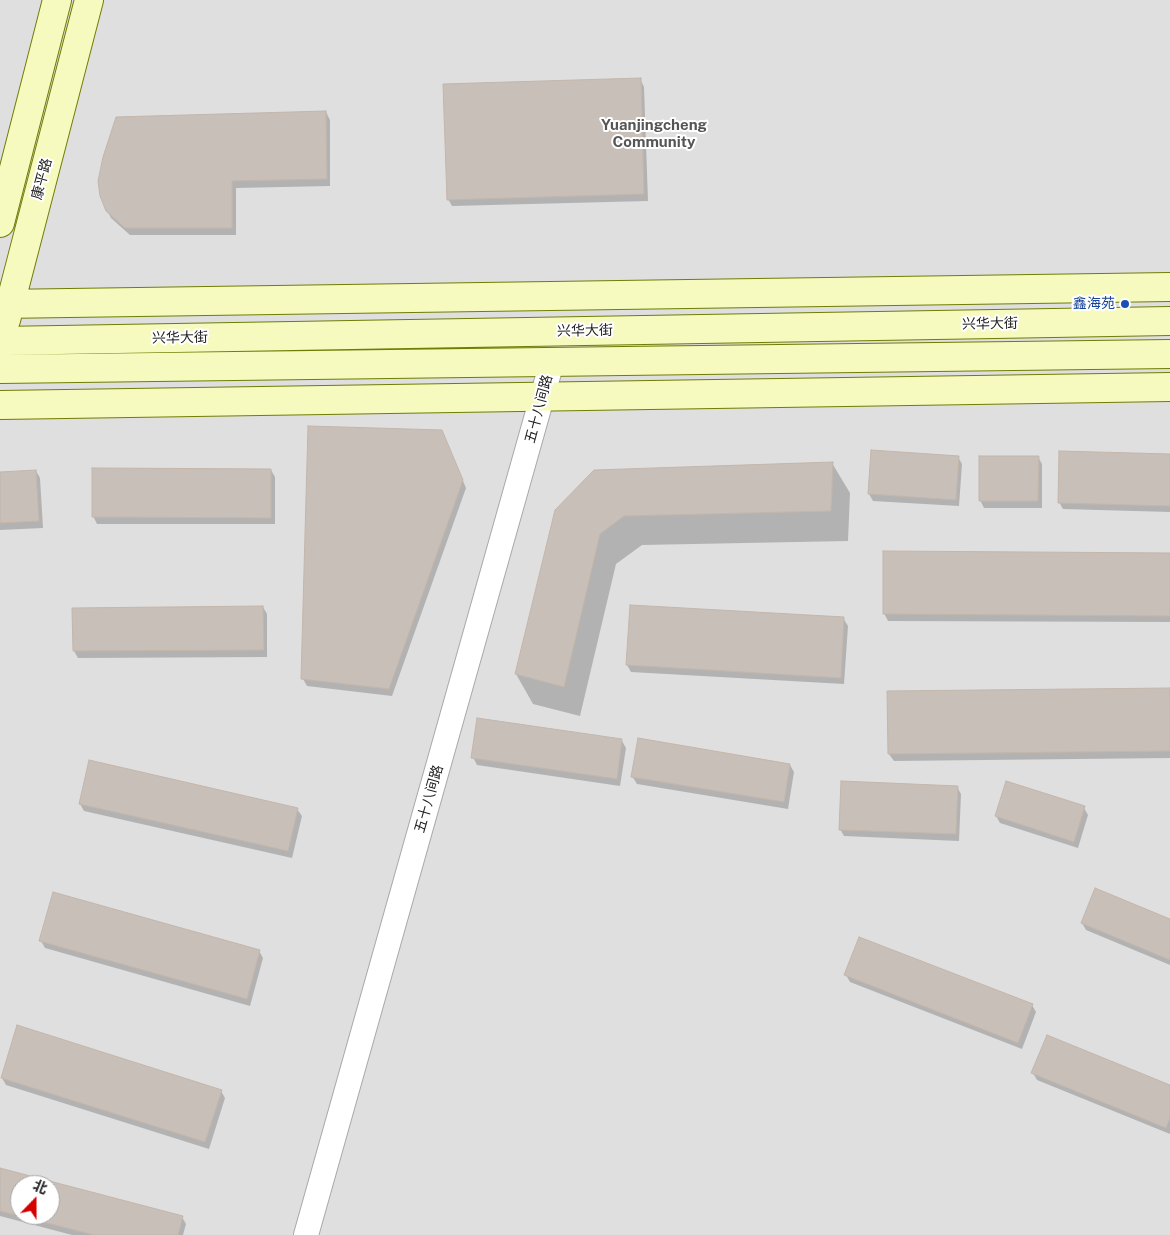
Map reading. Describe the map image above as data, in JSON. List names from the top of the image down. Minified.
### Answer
{"streets":{"street":["康平路","兴华大街","五十八间路"]},"crossings":[["康平路","兴华大街"],["兴华大街","五十八间路"]],"districts":["Yuanjingcheng Community"],"places":["鑫海苑"],"north":"top"}
